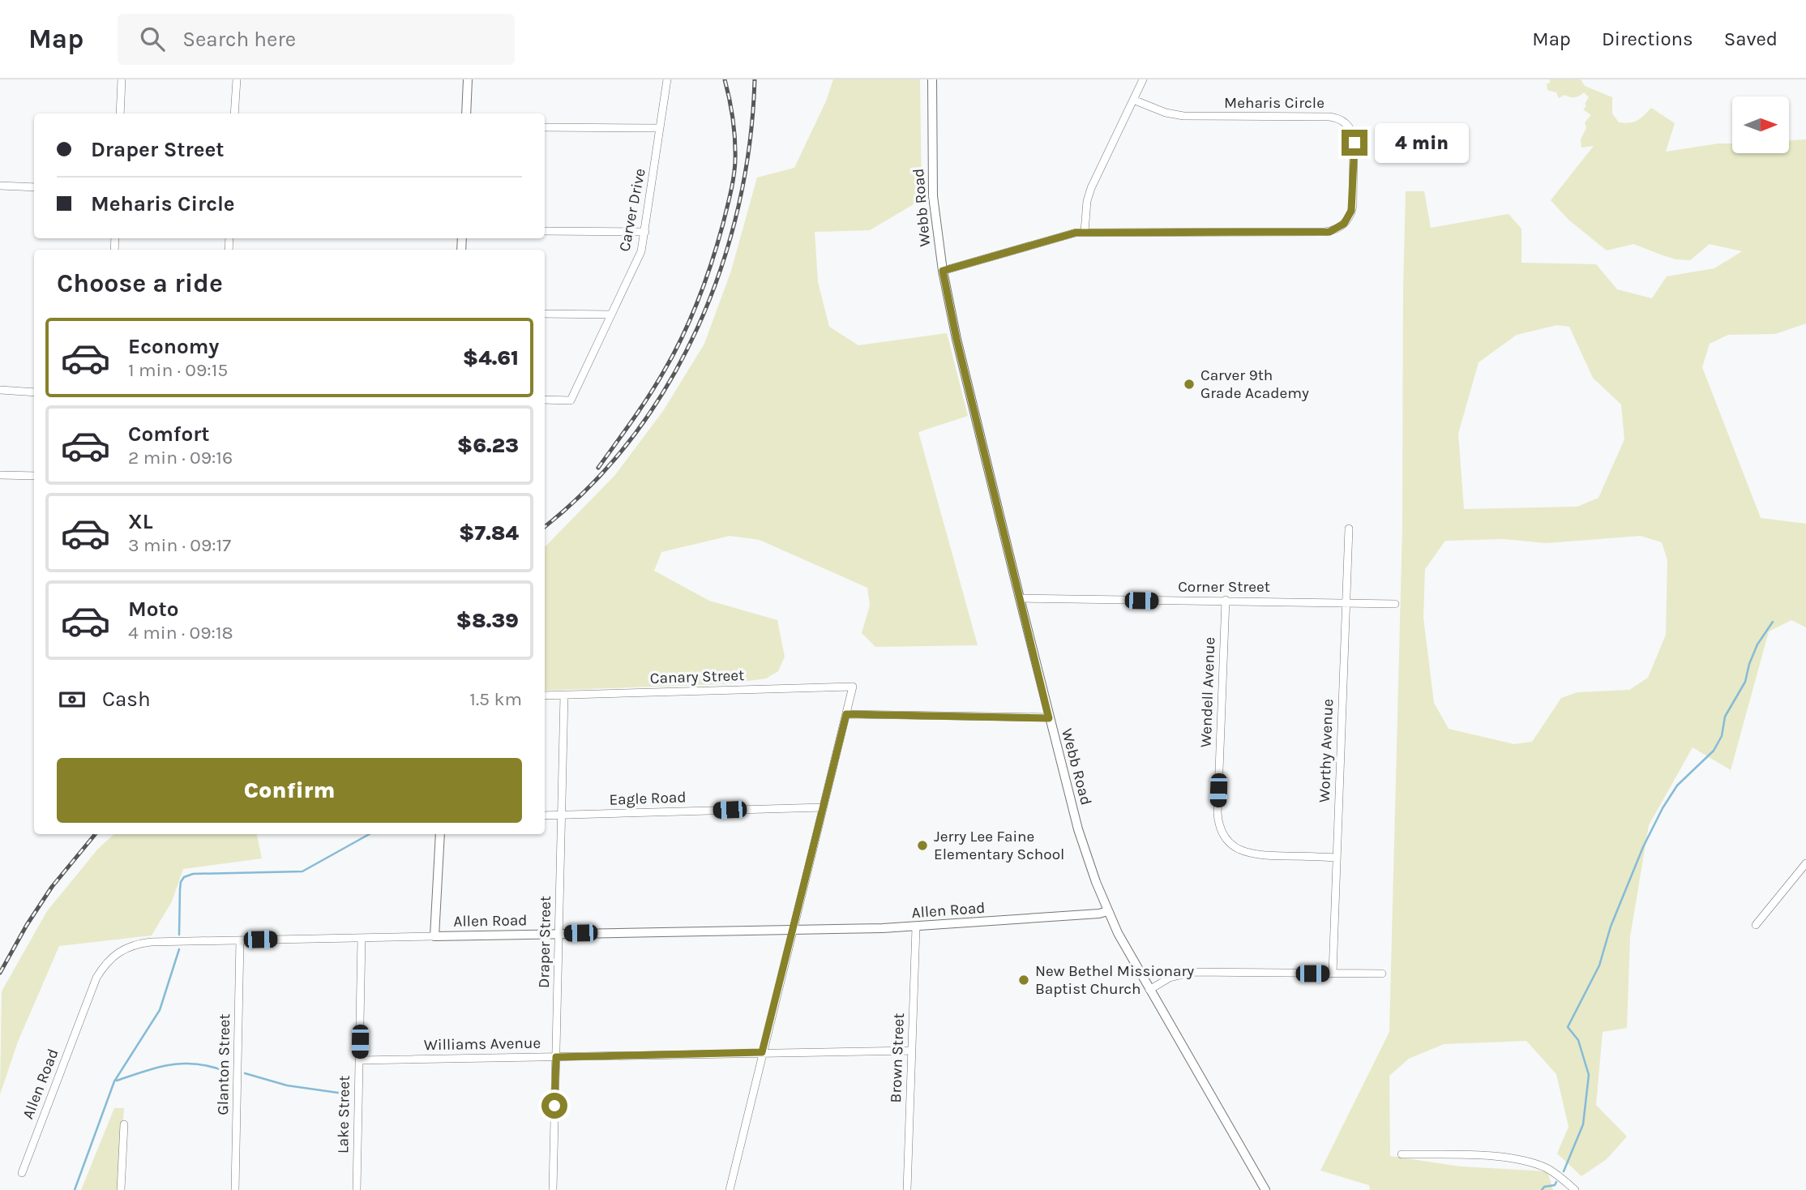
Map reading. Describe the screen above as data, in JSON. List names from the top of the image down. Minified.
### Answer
{"streets":{"street":["Meharis Circle","Webb Road","Carver Drive","Corner Street","Canary Street","Wendell Avenue","Worthy Avenue","Eagle Road","Allen Road","Draper Street","Williams Avenue","Brown Street","Glanton Street","Lake Street"]},"crossings":[["Meharis Circle","Webb Road"],["Webb Road","Corner Street"],["Webb Road","Allen Road"],["Corner Street","Wendell Avenue"],["Corner Street","Worthy Avenue"],["Canary Street","Draper Street"],["Wendell Avenue","Worthy Avenue"],["Eagle Road","Draper Street"],["Allen Road","Draper Street"],["Allen Road","Brown Street"],["Allen Road","Glanton Street"],["Allen Road","Lake Street"],["Draper Street","Williams Avenue"],["Williams Avenue","Brown Street"],["Williams Avenue","Lake Street"]],"places":["Carver 9th Grade Academy","Jerry Lee Faine Elementary School","New Bethel Missionary Baptist Church"],"north":"right","page":{"header":"Map","search":"Search here","nav":["Map","Directions","Saved"],"banner":["Draper Street","Meharis Circle"],"bubble":"4 min","heading":"Choose a ride","list":[{"name":"Economy","note":"1 min · 09:15","value":"$4.61"},{"name":"Comfort","note":"2 min · 09:16","value":"$6.23"},{"name":"XL","note":"3 min · 09:17","value":"$7.84"},{"name":"Moto","note":"4 min · 09:18","value":"$8.39"}],"pay":["Cash","1.5 km"],"buttons":"Confirm"}}
